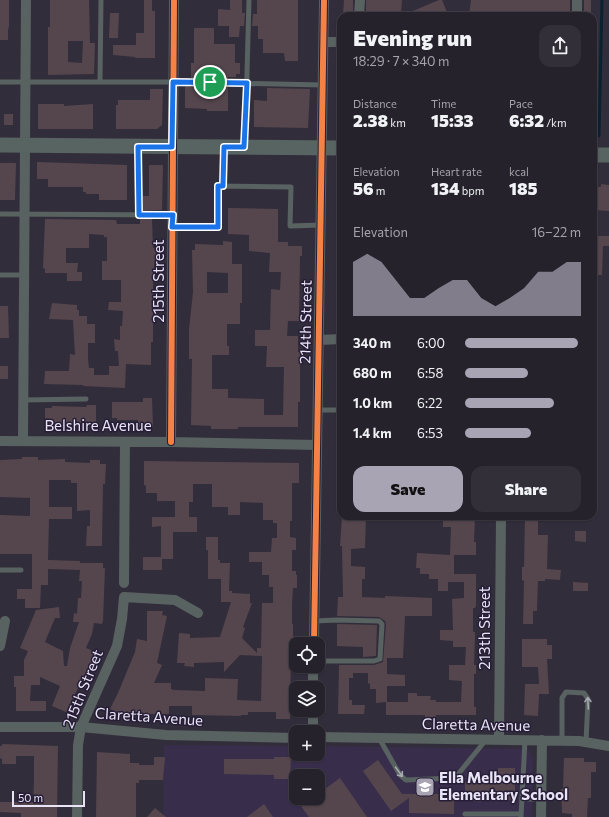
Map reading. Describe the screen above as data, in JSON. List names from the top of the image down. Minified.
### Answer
{"streets":{"street":["215th Street","214th Street","Belshire Avenue","213th Street","Claretta Avenue"]},"crossings":[["215th Street","Belshire Avenue"],["215th Street","Claretta Avenue"],["214th Street","Belshire Avenue"],["213th Street","Claretta Avenue"]],"places":{"school or university":["Ella Melbourne Elementary School"]},"scale_bar":"50 m","page":{"heading":["Evening run","18:29 · 7 × 340 m"],"stats":[["Distance","2.38 km"],["Time","15:33"],["Pace","6:32 /km"],["Elevation","56 m"],["Heart rate","134 bpm"],["kcal","185"]],"chart":["Elevation","16–22 m"],"list":[{"name":"340 m","note":"6:00"},{"name":"680 m","note":"6:58"},{"name":"1.0 km","note":"6:22"},{"name":"1.4 km","note":"6:53"}],"buttons":["Save","Share"],"map_buttons":["+","−"],"scale":"50 m"}}
